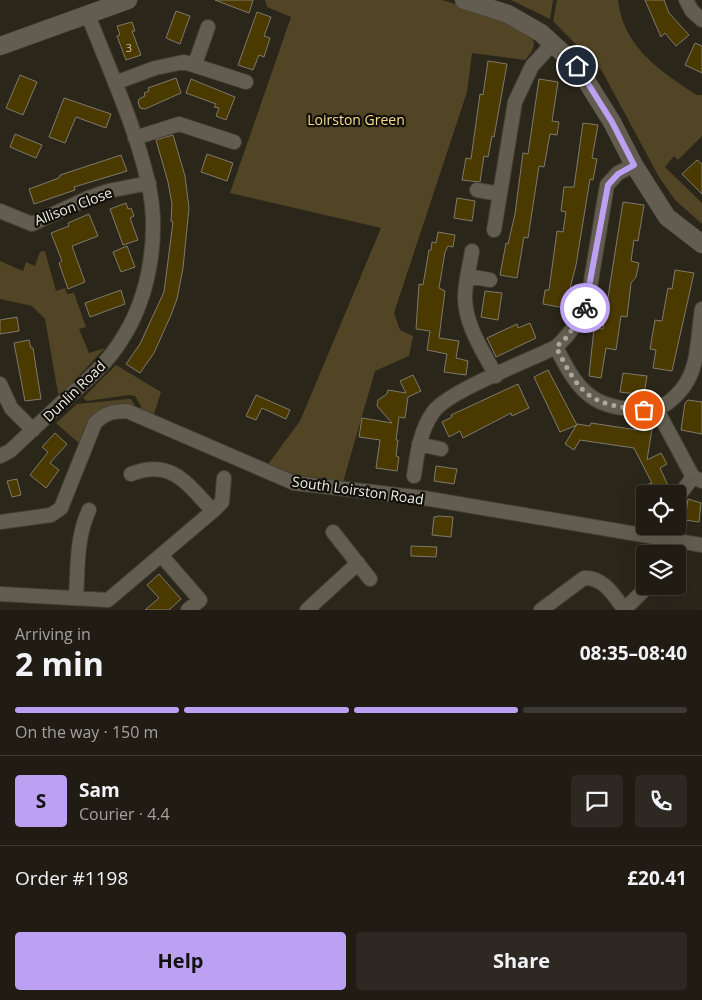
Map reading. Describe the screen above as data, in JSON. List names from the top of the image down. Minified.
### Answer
{"streets":{"street":["Allison Close","Dunlin Road","South Loirston Road"]},"crossings":[["Allison Close","Dunlin Road"]],"parks":["Loirston Green"],"house_numbers":["3"],"page":{"heading":["2 min","Arriving in","08:35–08:40"],"panel":["Sam","Courier · 4.4","Order #1198","£20.41"],"bar":"On the way · 150 m","round":"S","buttons":["Help","Share"]}}
